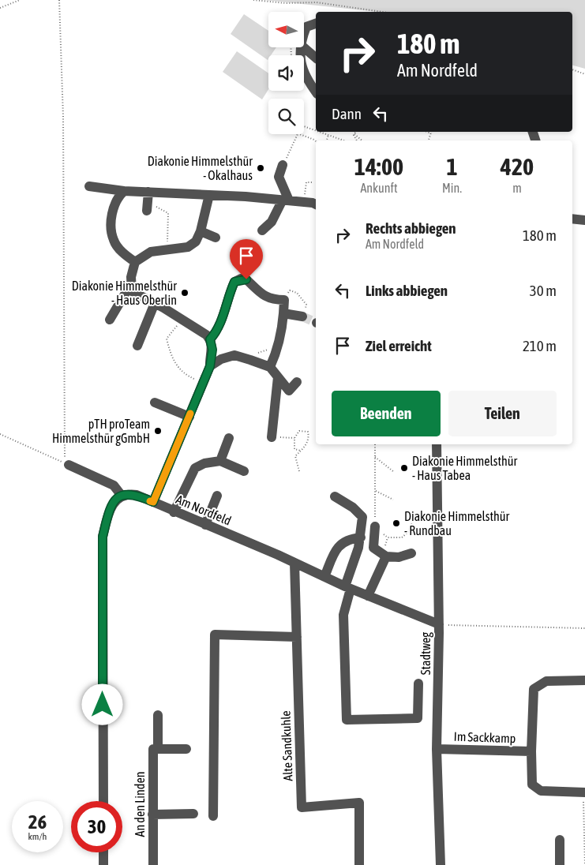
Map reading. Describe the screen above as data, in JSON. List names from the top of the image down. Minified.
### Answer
{"streets":{"street":["Am Nordfeld","Stadtweg","Im Sackkamp","Alte Sandkuhle","An den Linden"]},"crossings":[["Am Nordfeld","Stadtweg"],["Am Nordfeld","Alte Sandkuhle"],["Stadtweg","Im Sackkamp"]],"places":["Diakonie Himmelsthür - Okalhaus","Diakonie Himmelsthür - Haus Oberlin","pTH proTeam Himmelsthür gGmbH","Diakonie Himmelsthür - Haus Tabea","Diakonie Himmelsthür - Rundbau"],"north":"left","page":{"turn":["180 m","Am Nordfeld"],"then":"Dann","eta":["14:00","Ankunft","1","Min.","420","m"],"list":[{"name":"Rechts abbiegen","note":"Am Nordfeld","value":"180 m"},{"name":"Links abbiegen","value":"30 m"},{"name":"Ziel erreicht","value":"210 m"}],"buttons":["Beenden","Teilen"],"speed":"26 km/h","limit":"30"}}
